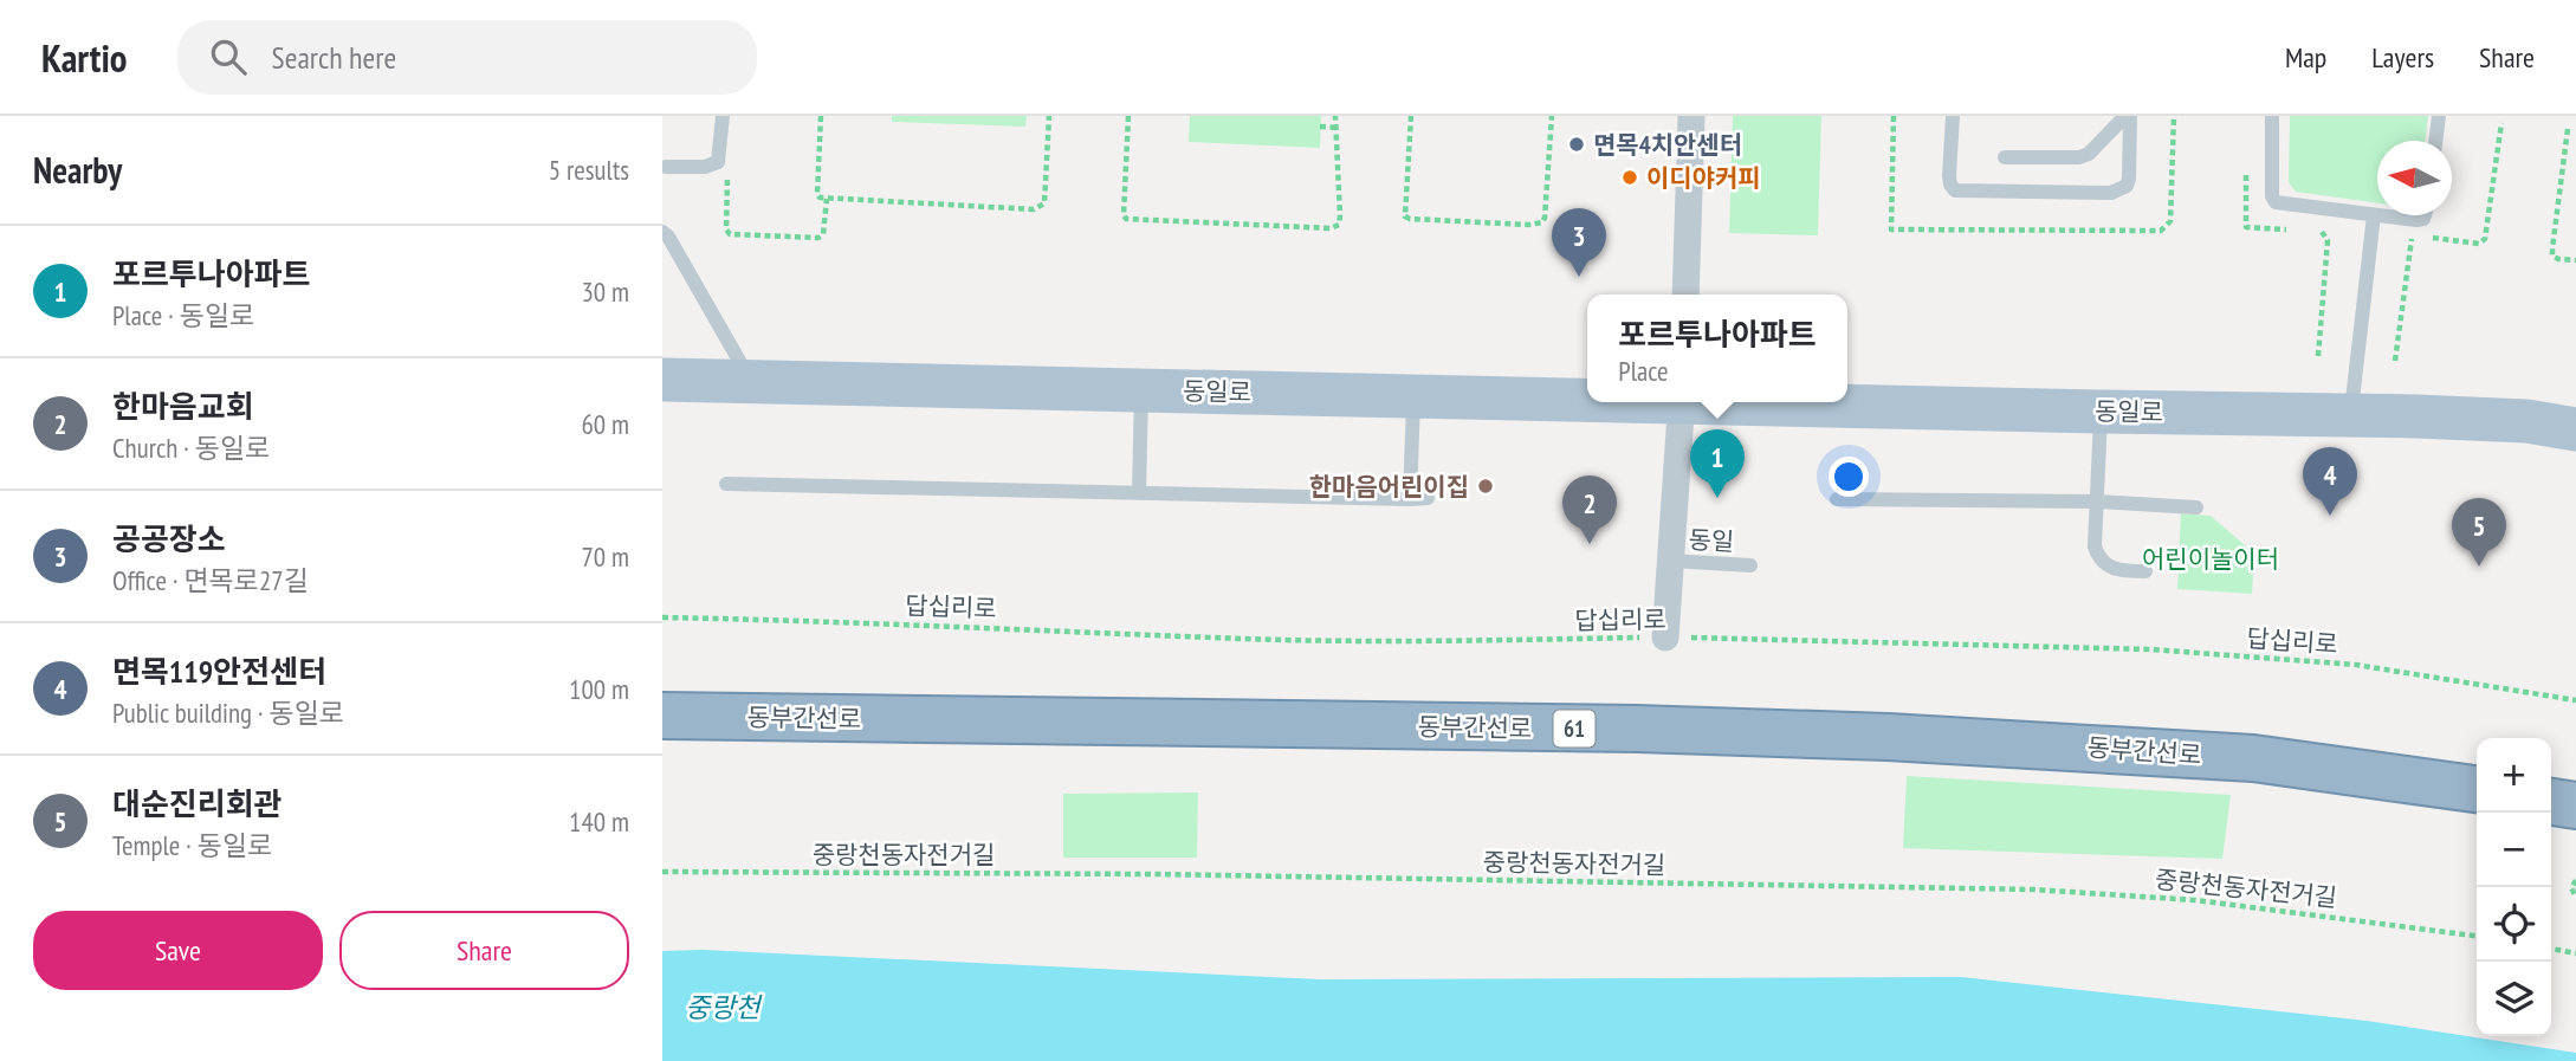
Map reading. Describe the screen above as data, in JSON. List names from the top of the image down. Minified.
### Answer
{"streets":{"highway":["동부간선로","61"],"main road":["동일로"],"lane":["동일"],"path":["답십리로","중랑천동자전거길"]},"water":["중랑천"],"parks":["어린이놀이터"],"places":["면목4치안센터","이디야커피","한마음어린이집"],"north":"left","page":{"header":"Kartio","search":"Search here","nav":["Map","Layers","Share"],"heading":["Nearby","5 results"],"pins":["3","1","4","2","5"],"list":[{"mark":"1","name":"포르투나아파트","note":"Place · 동일로","value":"30 m"},{"mark":"2","name":"한마음교회","note":"Church · 동일로","value":"60 m"},{"mark":"3","name":"공공장소","note":"Office · 면목로27길","value":"70 m"},{"mark":"4","name":"면목119안전센터","note":"Public building · 동일로","value":"100 m"},{"mark":"5","name":"대순진리회관","note":"Temple · 동일로","value":"140 m"}],"popup":["포르투나아파트","Place"],"map_buttons":["+","−"],"buttons":["Save","Share"]}}
